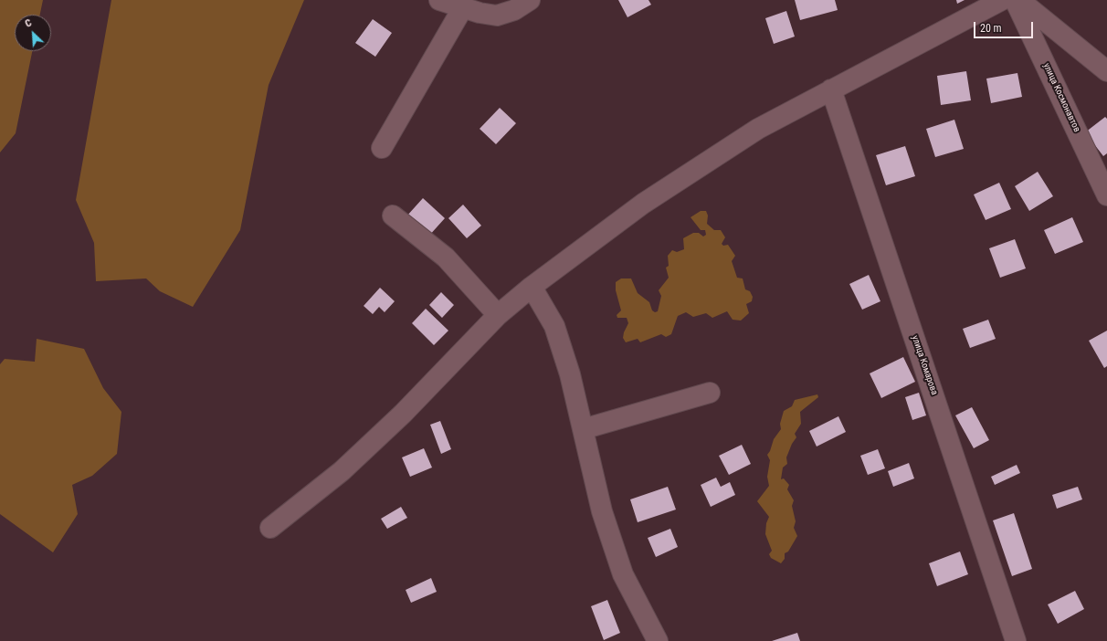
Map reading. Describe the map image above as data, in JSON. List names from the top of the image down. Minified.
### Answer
{"streets":{"street":["улица Космонавтов","улица Комарова"]},"scale_bar":"20 m","north":"top left"}
